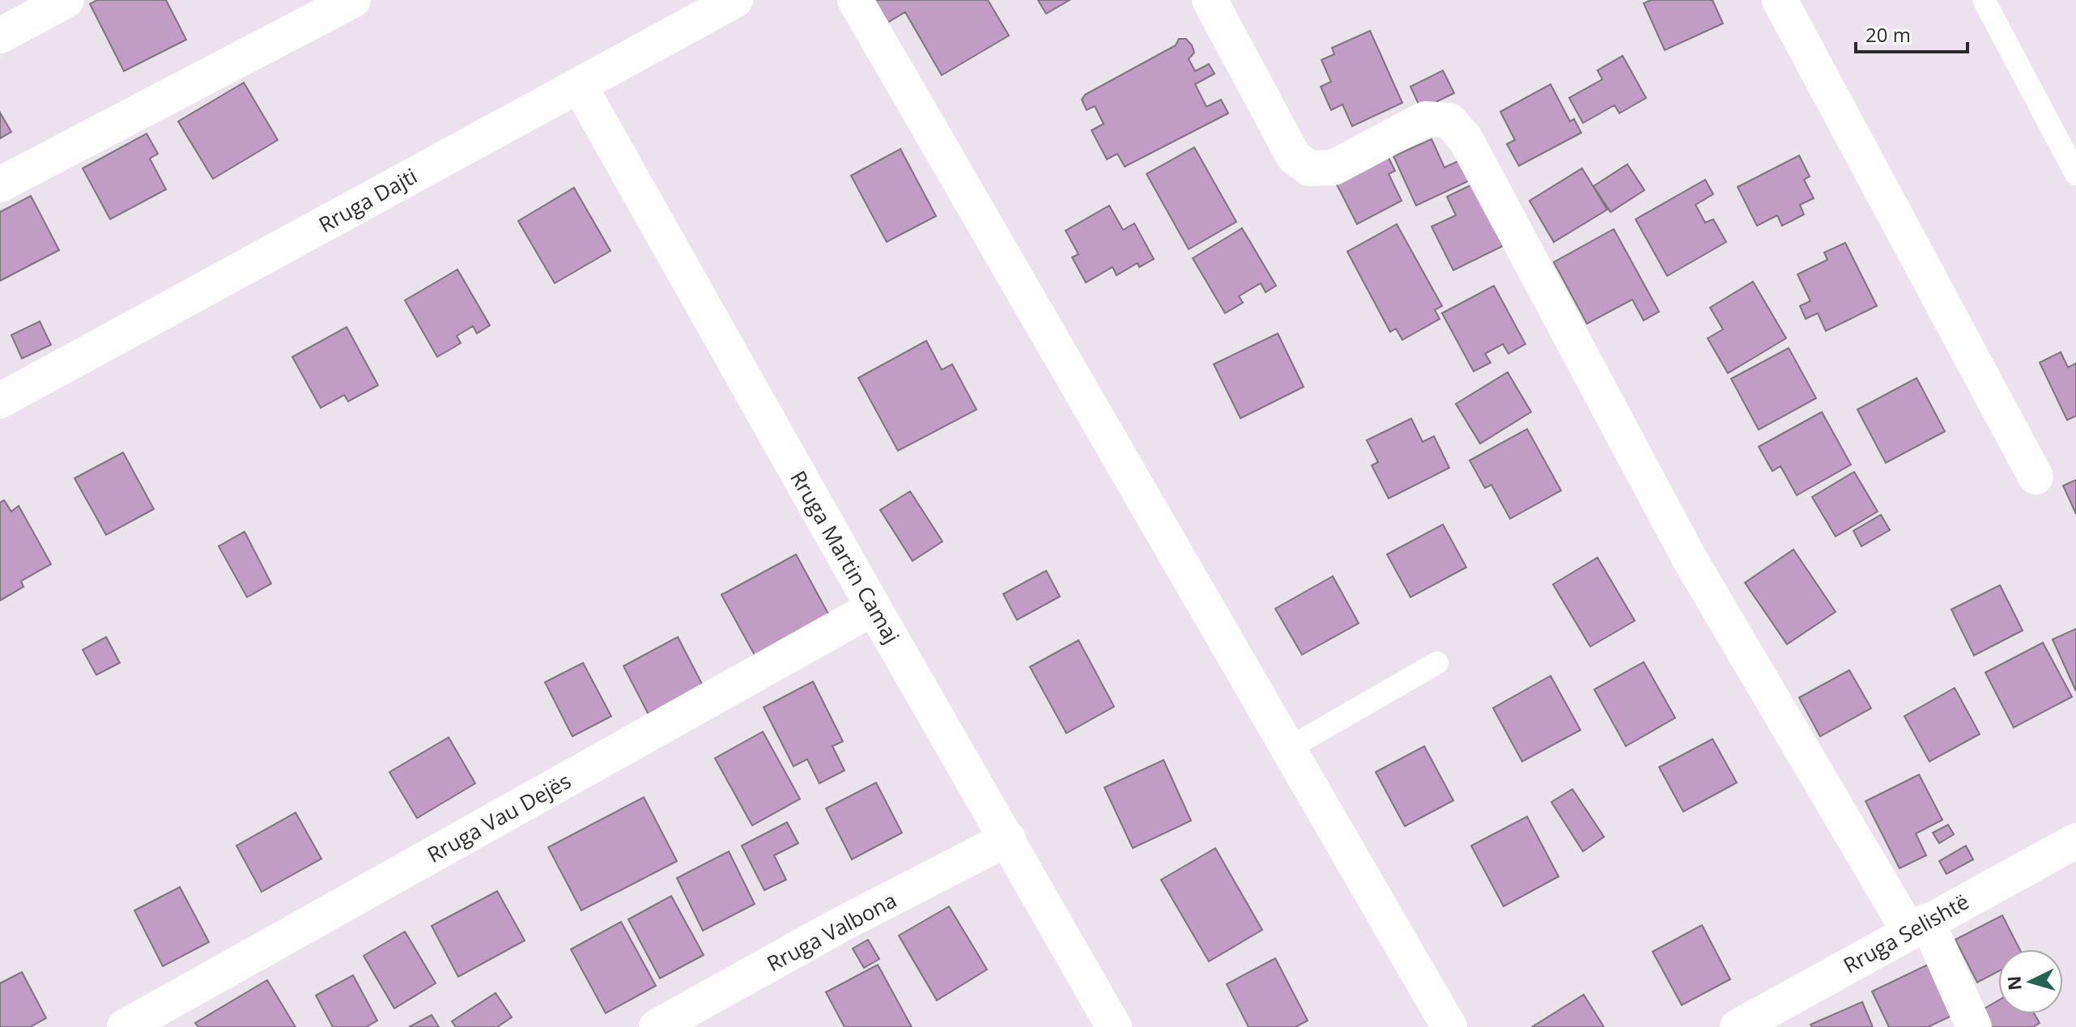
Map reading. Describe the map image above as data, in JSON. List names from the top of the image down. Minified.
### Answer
{"streets":{"street":["Rruga Dajti","Rruga Martin Camaj","Rruga Vau Dejës","Rruga Valbona","Rruga Selishtë"]},"crossings":[["Rruga Dajti","Rruga Martin Camaj"],["Rruga Martin Camaj","Rruga Vau Dejës"],["Rruga Martin Camaj","Rruga Valbona"]],"scale_bar":"20 m","north":"left"}
